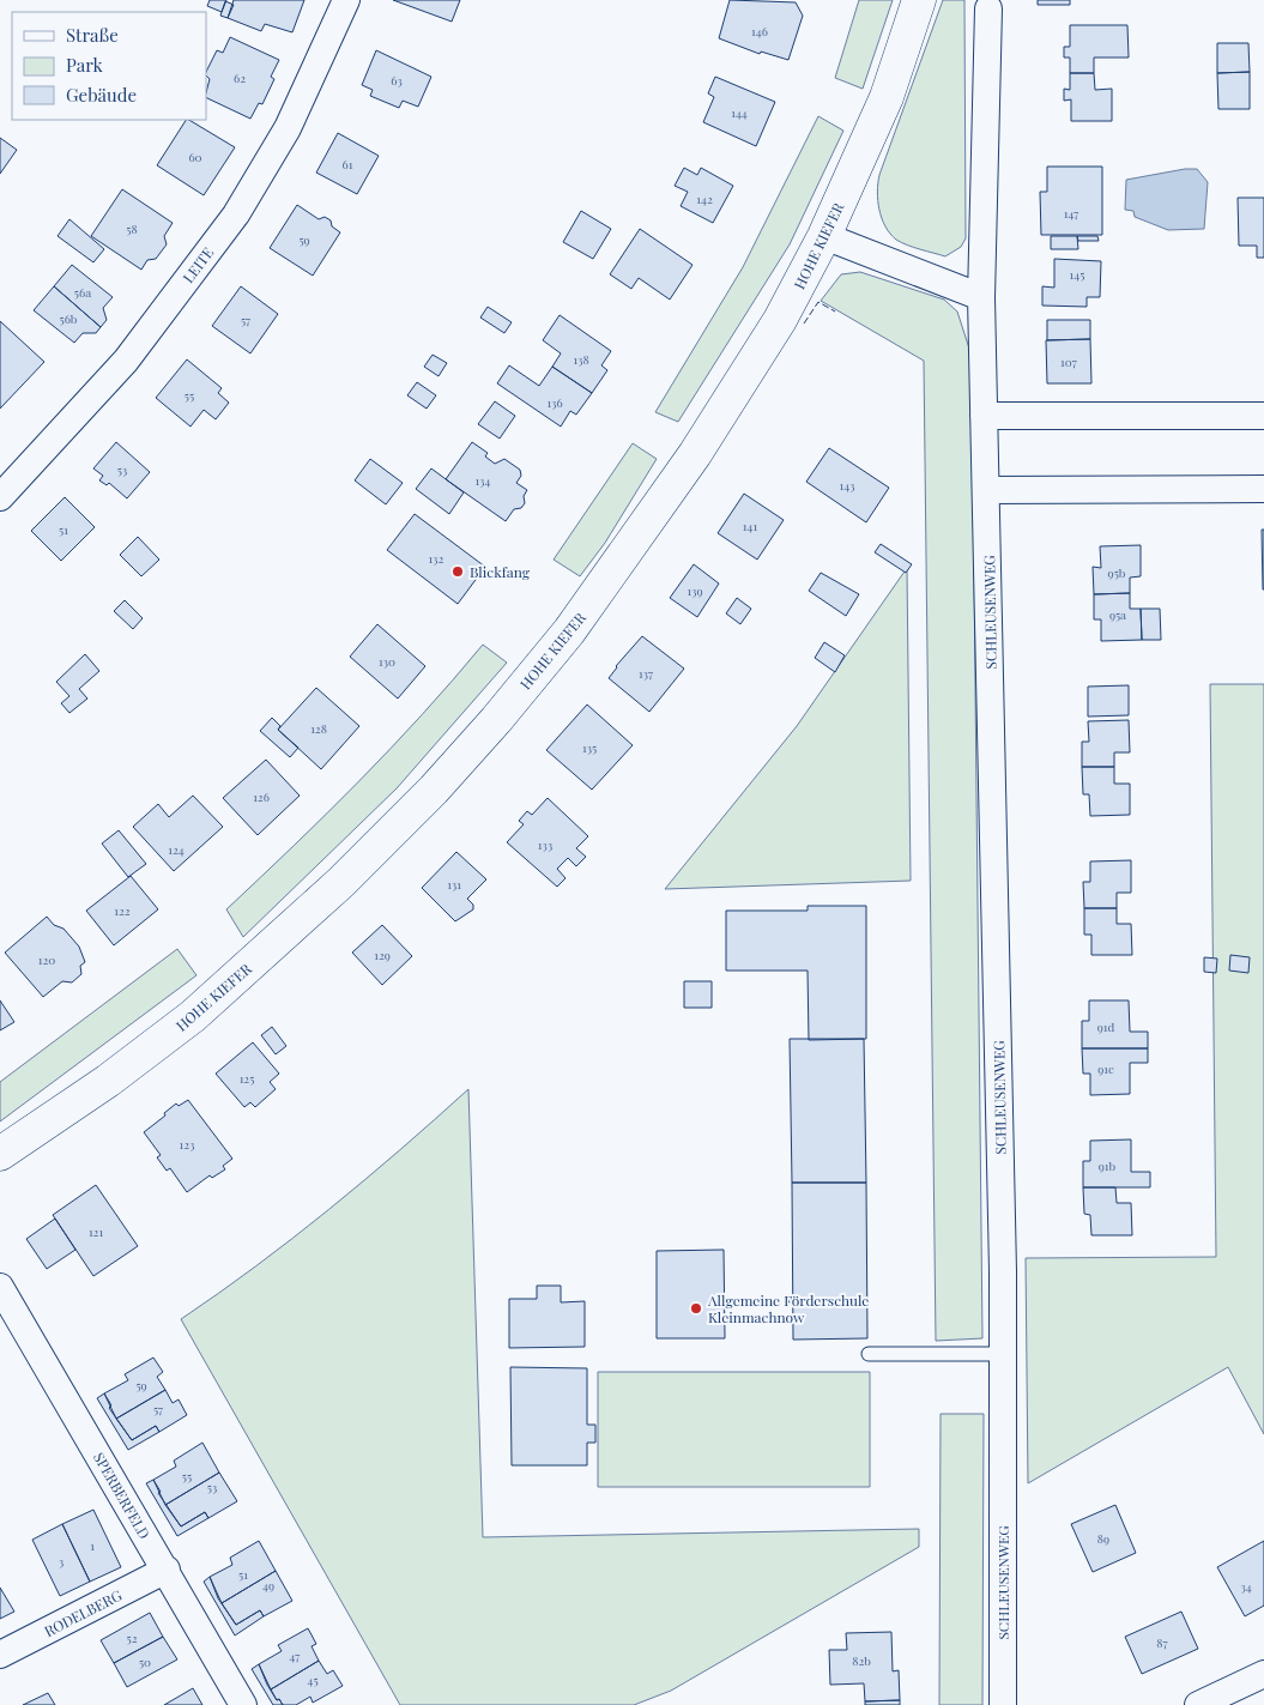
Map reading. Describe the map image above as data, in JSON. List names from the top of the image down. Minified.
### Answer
{"streets":{"street":["HOHE KIEFER","LEITE","SCHLEUSENWEG","SPERBERFELD","RODELBERG"]},"crossings":[["SPERBERFELD","RODELBERG"]],"places":["Blickfang","Allgemeine Förderschule Kleinmachnow"],"house_numbers":["146","62","63","144","60","61","142","147","58","59","145","56a","56b","57","138","107","55","136","53","134","143","141","51","132","95b","139","95a","130","137","128","135","126","133","124","131","122","129","120","91d","91c","125","123","91b","121","59","57","55","53","89","1","3","51","49","34","52","87","47","82b","50","45"],"legend":["Straße","Park","Gebäude"]}
